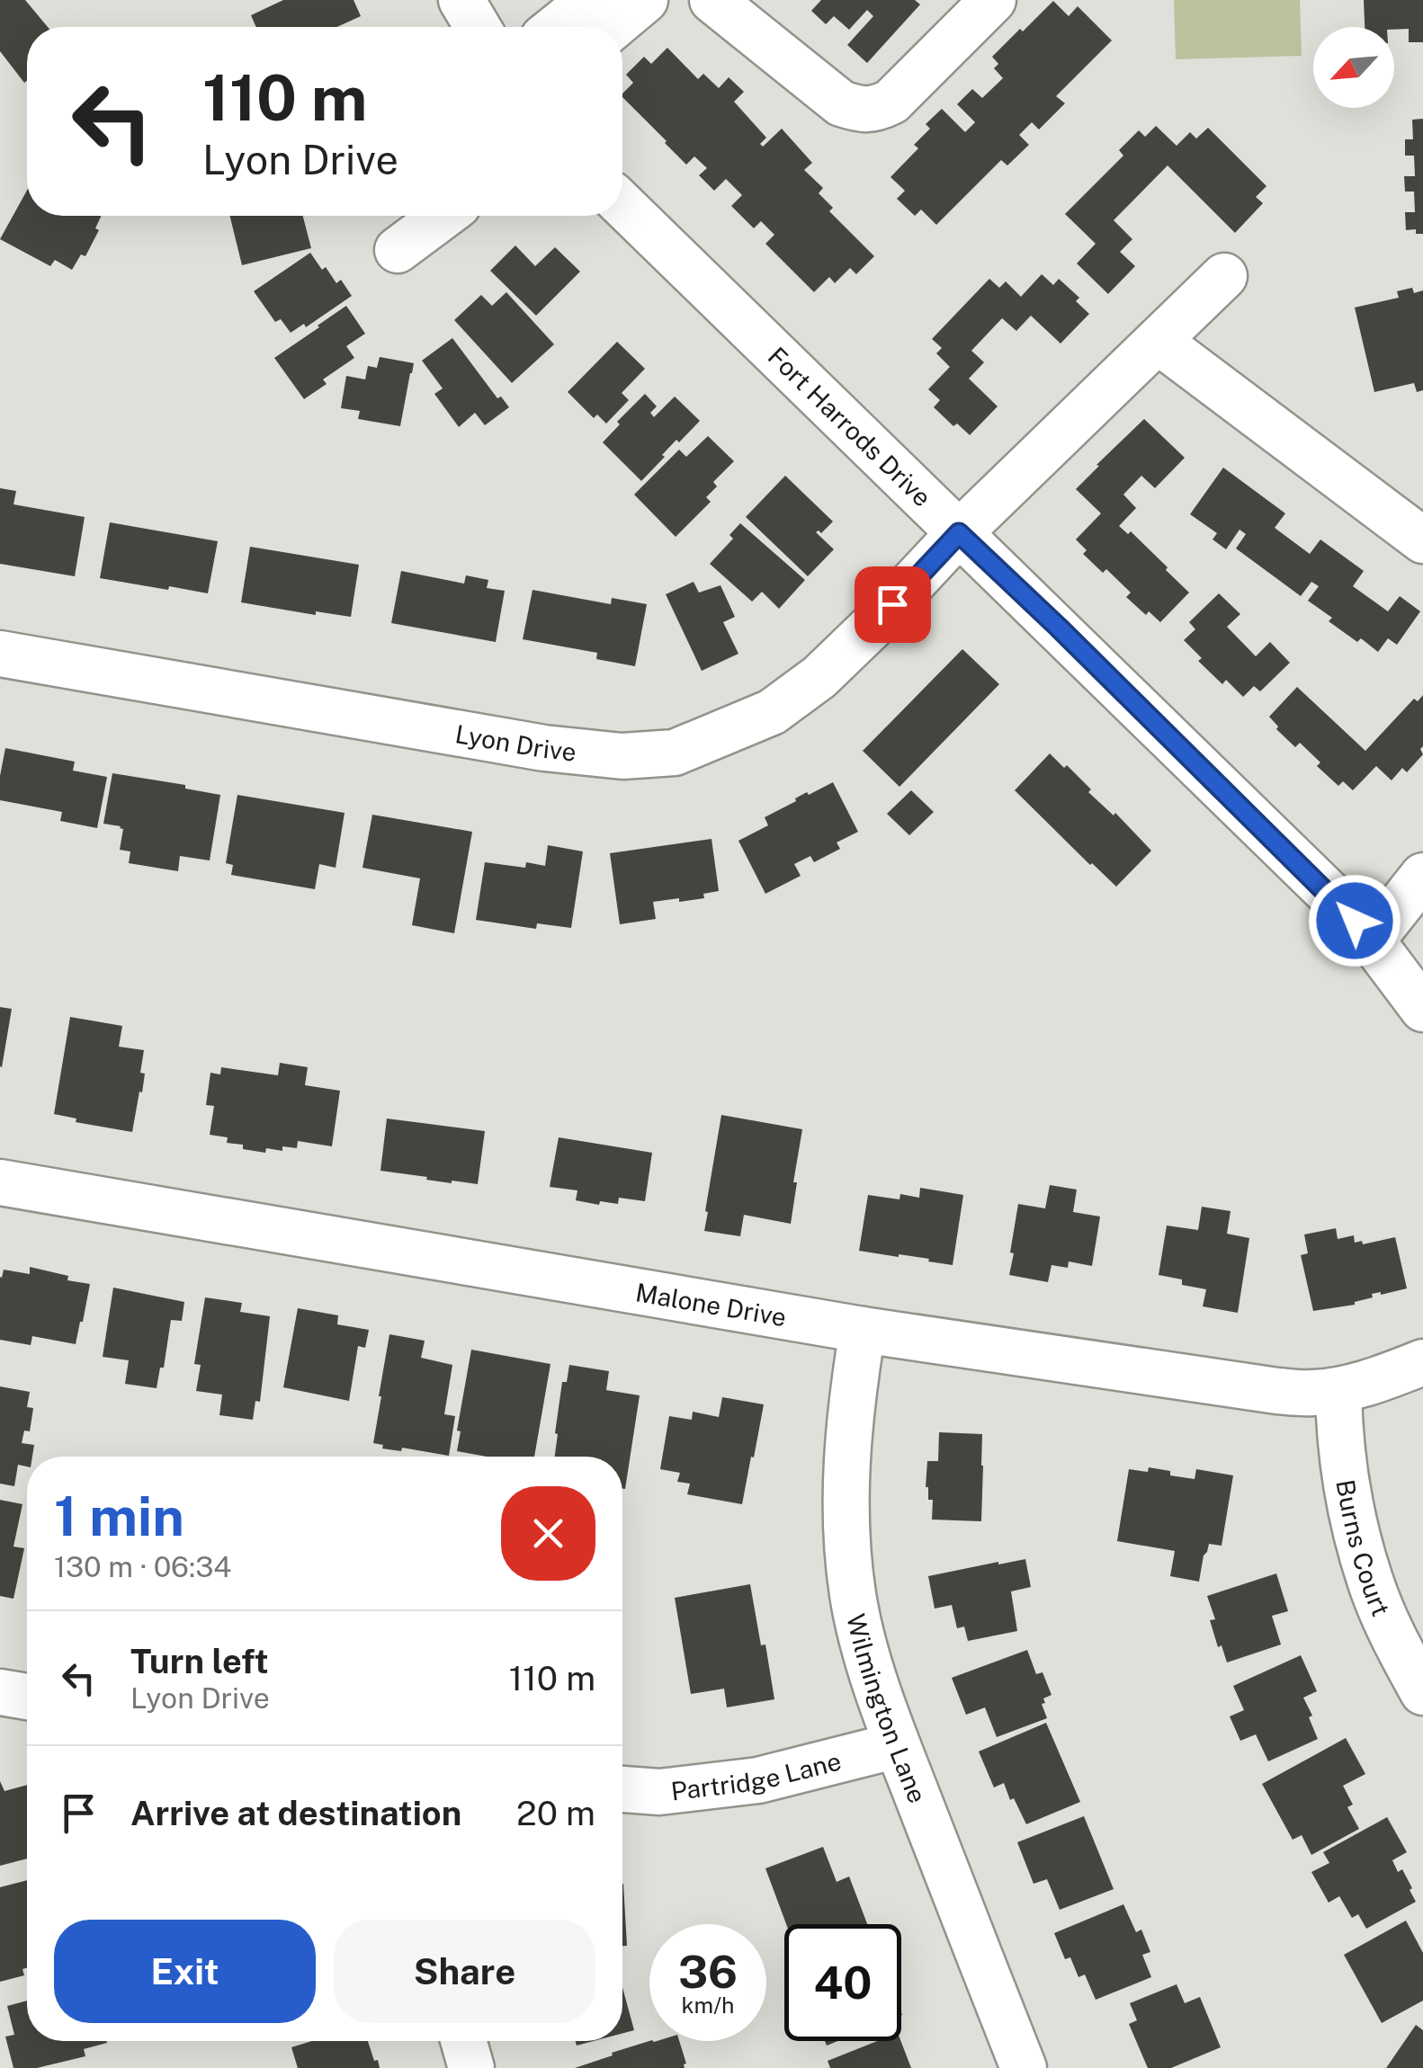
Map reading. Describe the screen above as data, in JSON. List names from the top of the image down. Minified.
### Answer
{"streets":{"street":["Fort Harrods Drive","Lyon Drive","Malone Drive","Burns Court","Wilmington Lane","Partridge Lane"]},"crossings":[["Fort Harrods Drive","Lyon Drive"],["Malone Drive","Burns Court"],["Malone Drive","Wilmington Lane"],["Wilmington Lane","Partridge Lane"]],"north":"bottom left","page":{"turn":["110 m","Lyon Drive"],"heading":["1 min","130 m · 06:34"],"list":[{"name":"Turn left","note":"Lyon Drive","value":"110 m"},{"name":"Arrive at destination","value":"20 m"}],"buttons":["Exit","Share"],"speed":"36 km/h","limit":"40"}}
